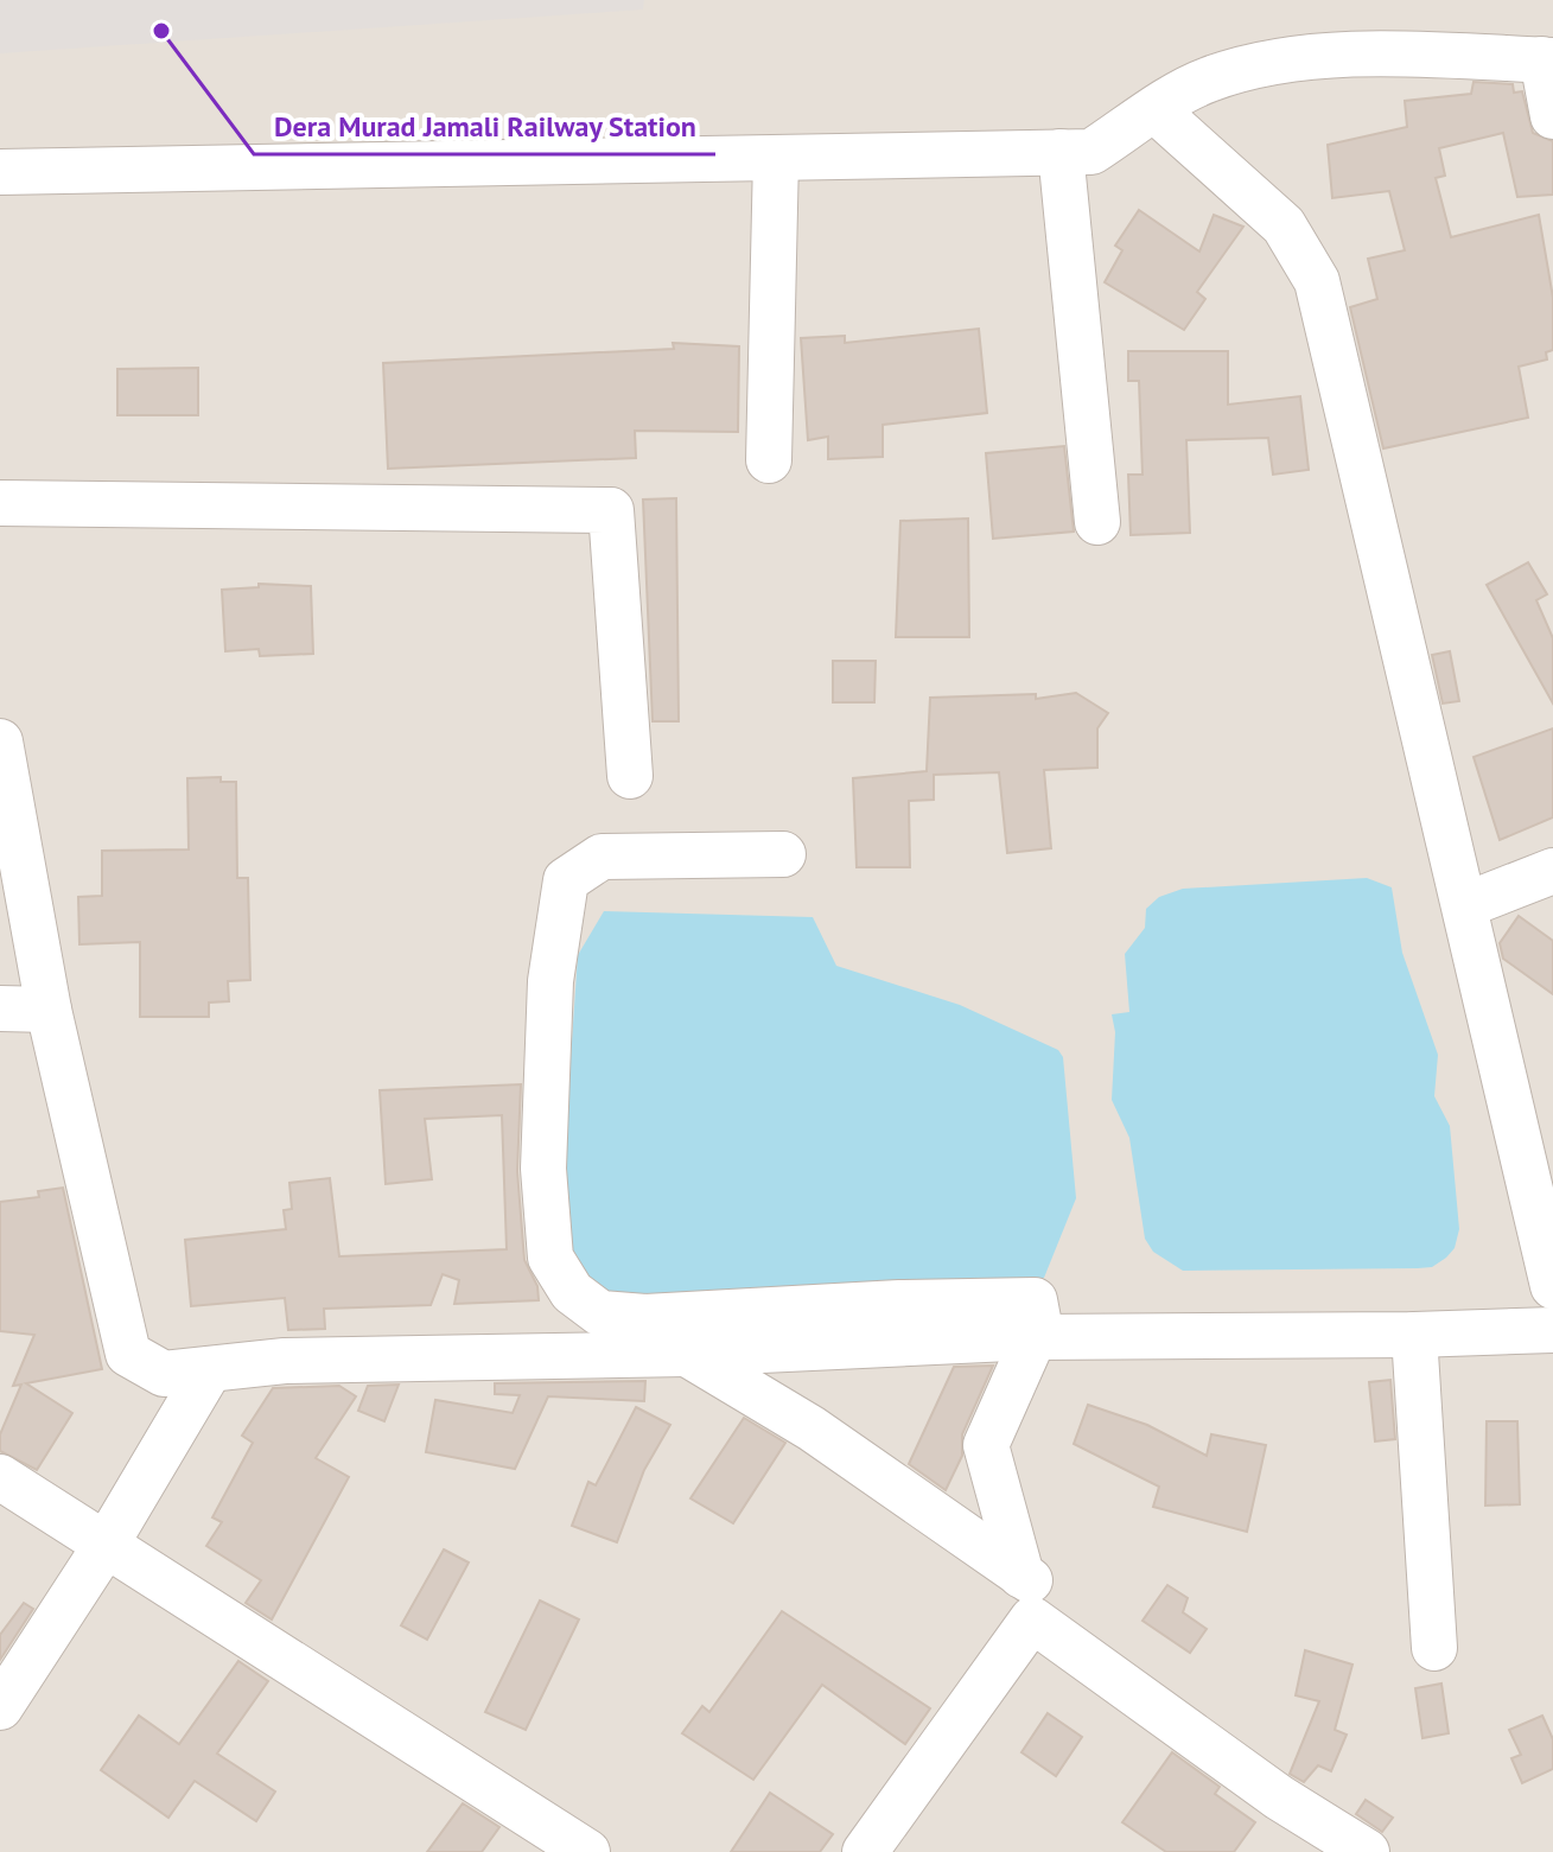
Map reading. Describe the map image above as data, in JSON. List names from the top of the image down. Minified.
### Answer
{"places":["Dera Murad Jamali Railway Station"]}
